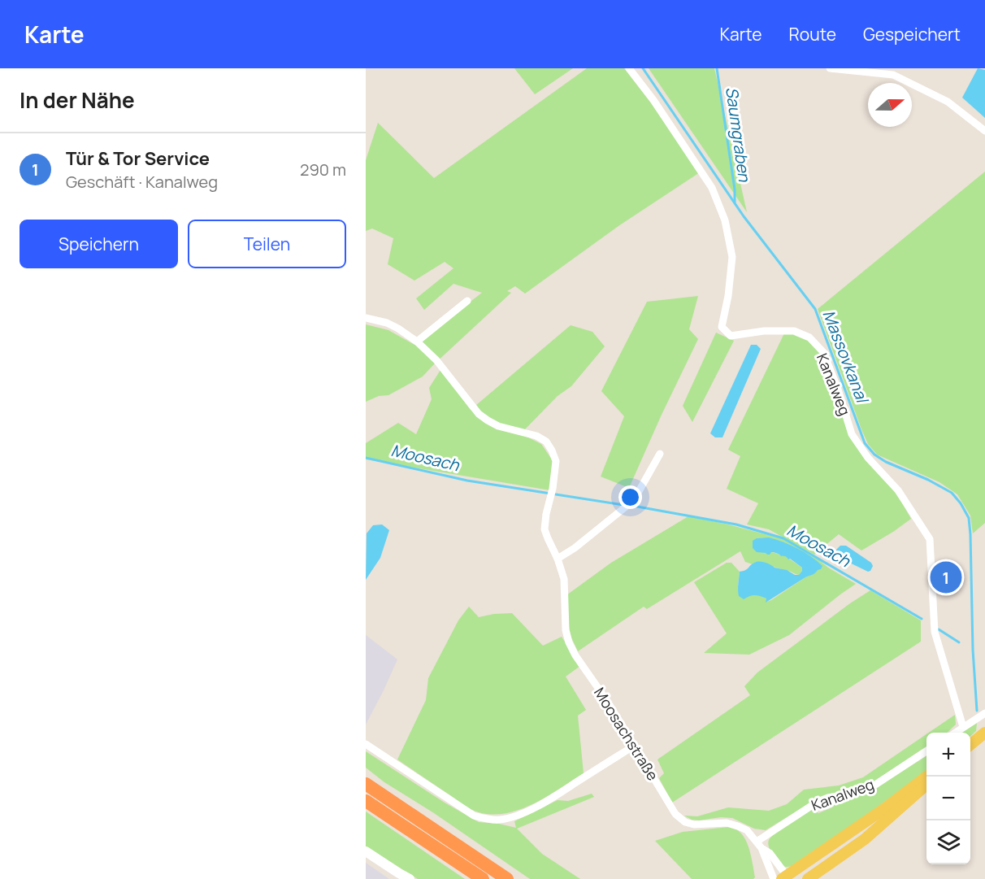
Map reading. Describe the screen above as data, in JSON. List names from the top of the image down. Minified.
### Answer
{"streets":{"street":["Kanalweg","Moosachstraße"]},"crossings":[["Kanalweg","Moosachstraße"]],"water":["Saumgraben","Massovkanal","Moosach"],"north":"right","page":{"header":"Karte","nav":["Karte","Route","Gespeichert"],"heading":"In der Nähe","list":[{"mark":"1","name":"Tür & Tor Service","note":"Geschäft · Kanalweg","value":"290 m"}],"buttons":["Speichern","Teilen"],"pins":"1","map_buttons":["+","−"]}}
